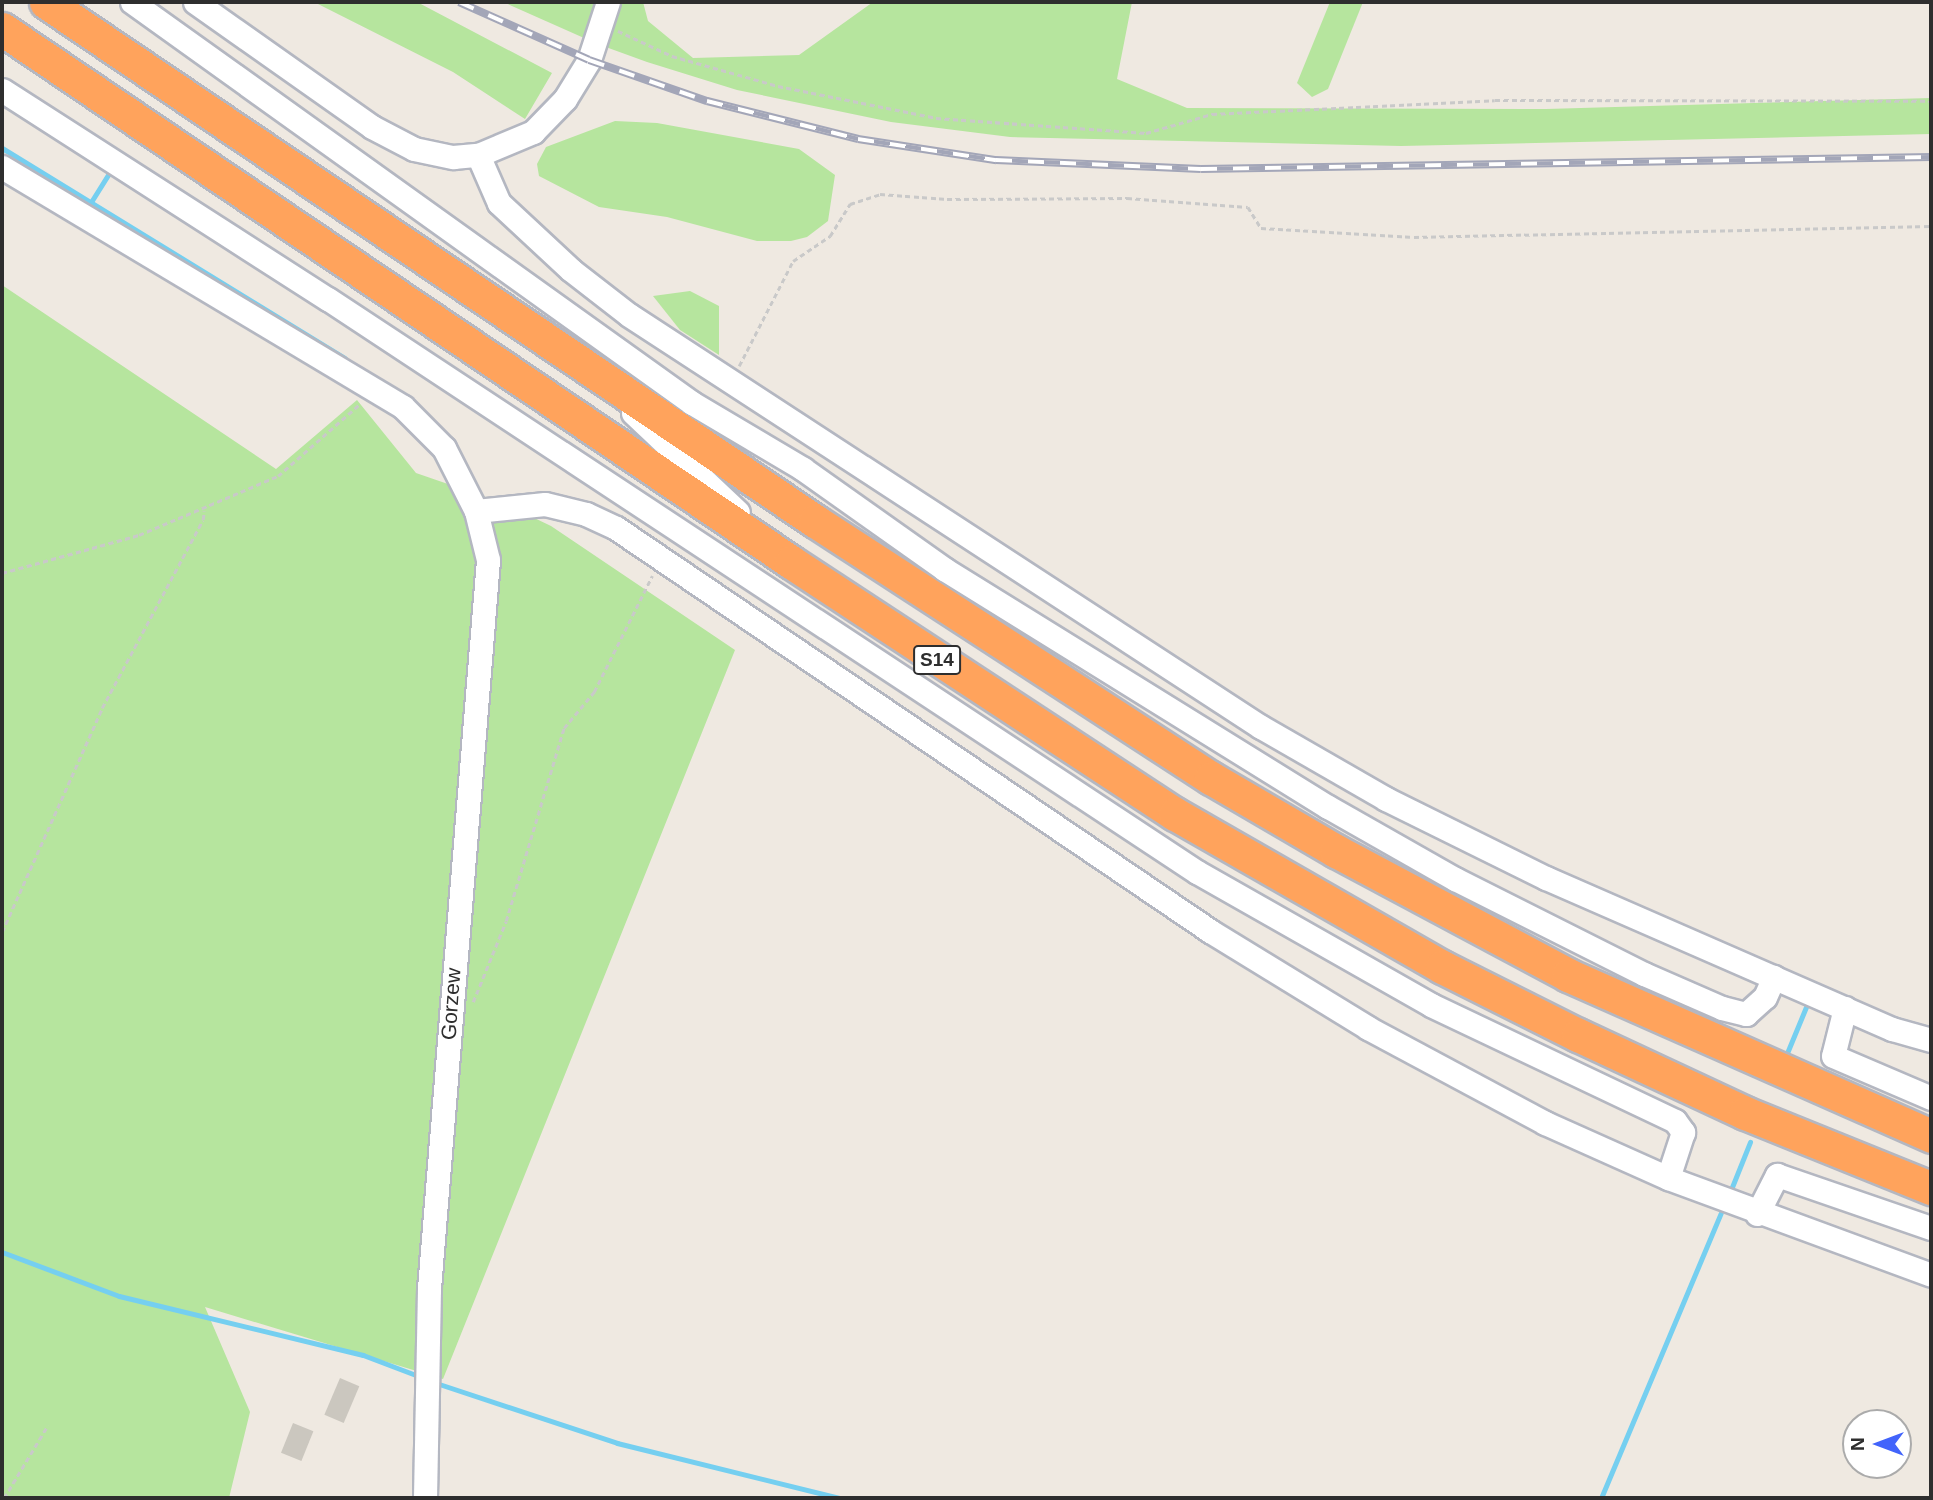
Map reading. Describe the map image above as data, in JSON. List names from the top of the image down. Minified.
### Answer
{"streets":{"highway":["S14"],"street":["Gorzew"]},"north":"left"}
